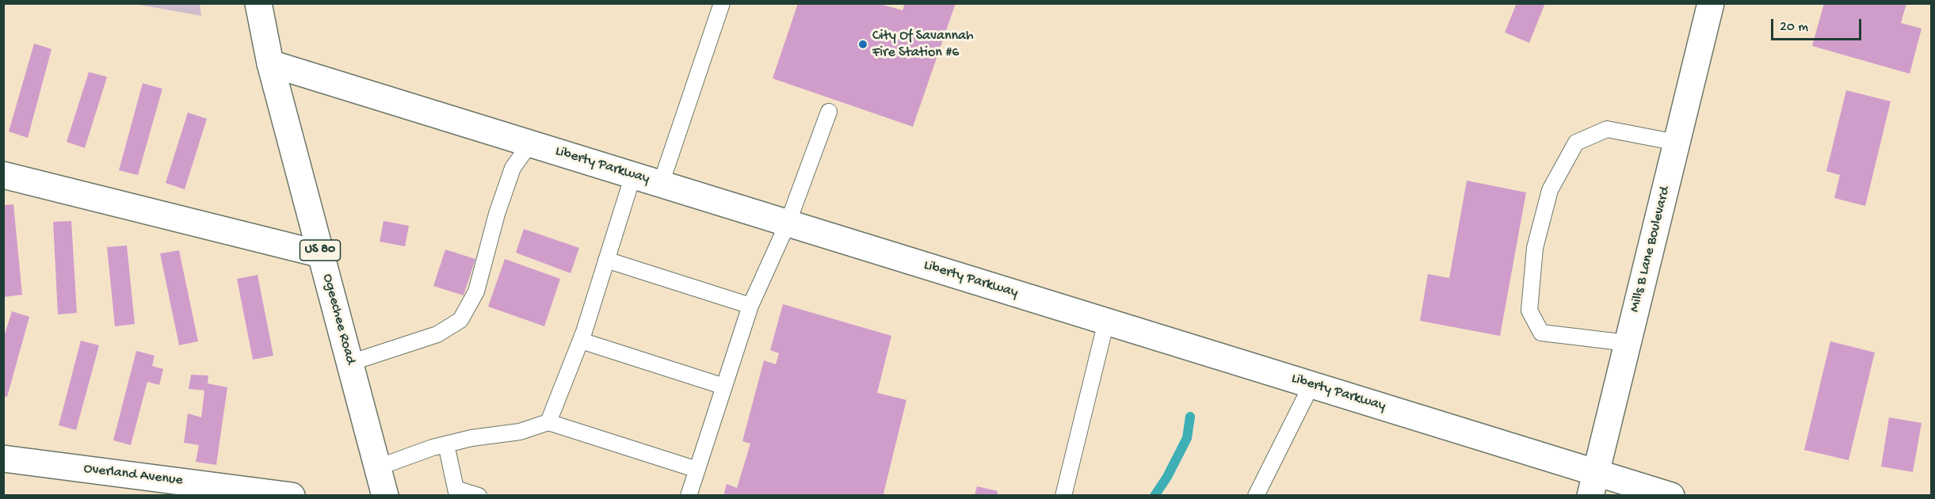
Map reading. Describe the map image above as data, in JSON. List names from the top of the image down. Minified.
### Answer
{"streets":{"street":["Liberty Parkway","Mills B Lane Boulevard","US 80","Ogeechee Road","Overland Avenue"]},"crossings":[["Liberty Parkway","Mills B Lane Boulevard"],["Liberty Parkway","Ogeechee Road"]],"places":["City Of Savannah Fire Station #6"],"scale_bar":"20 m"}
